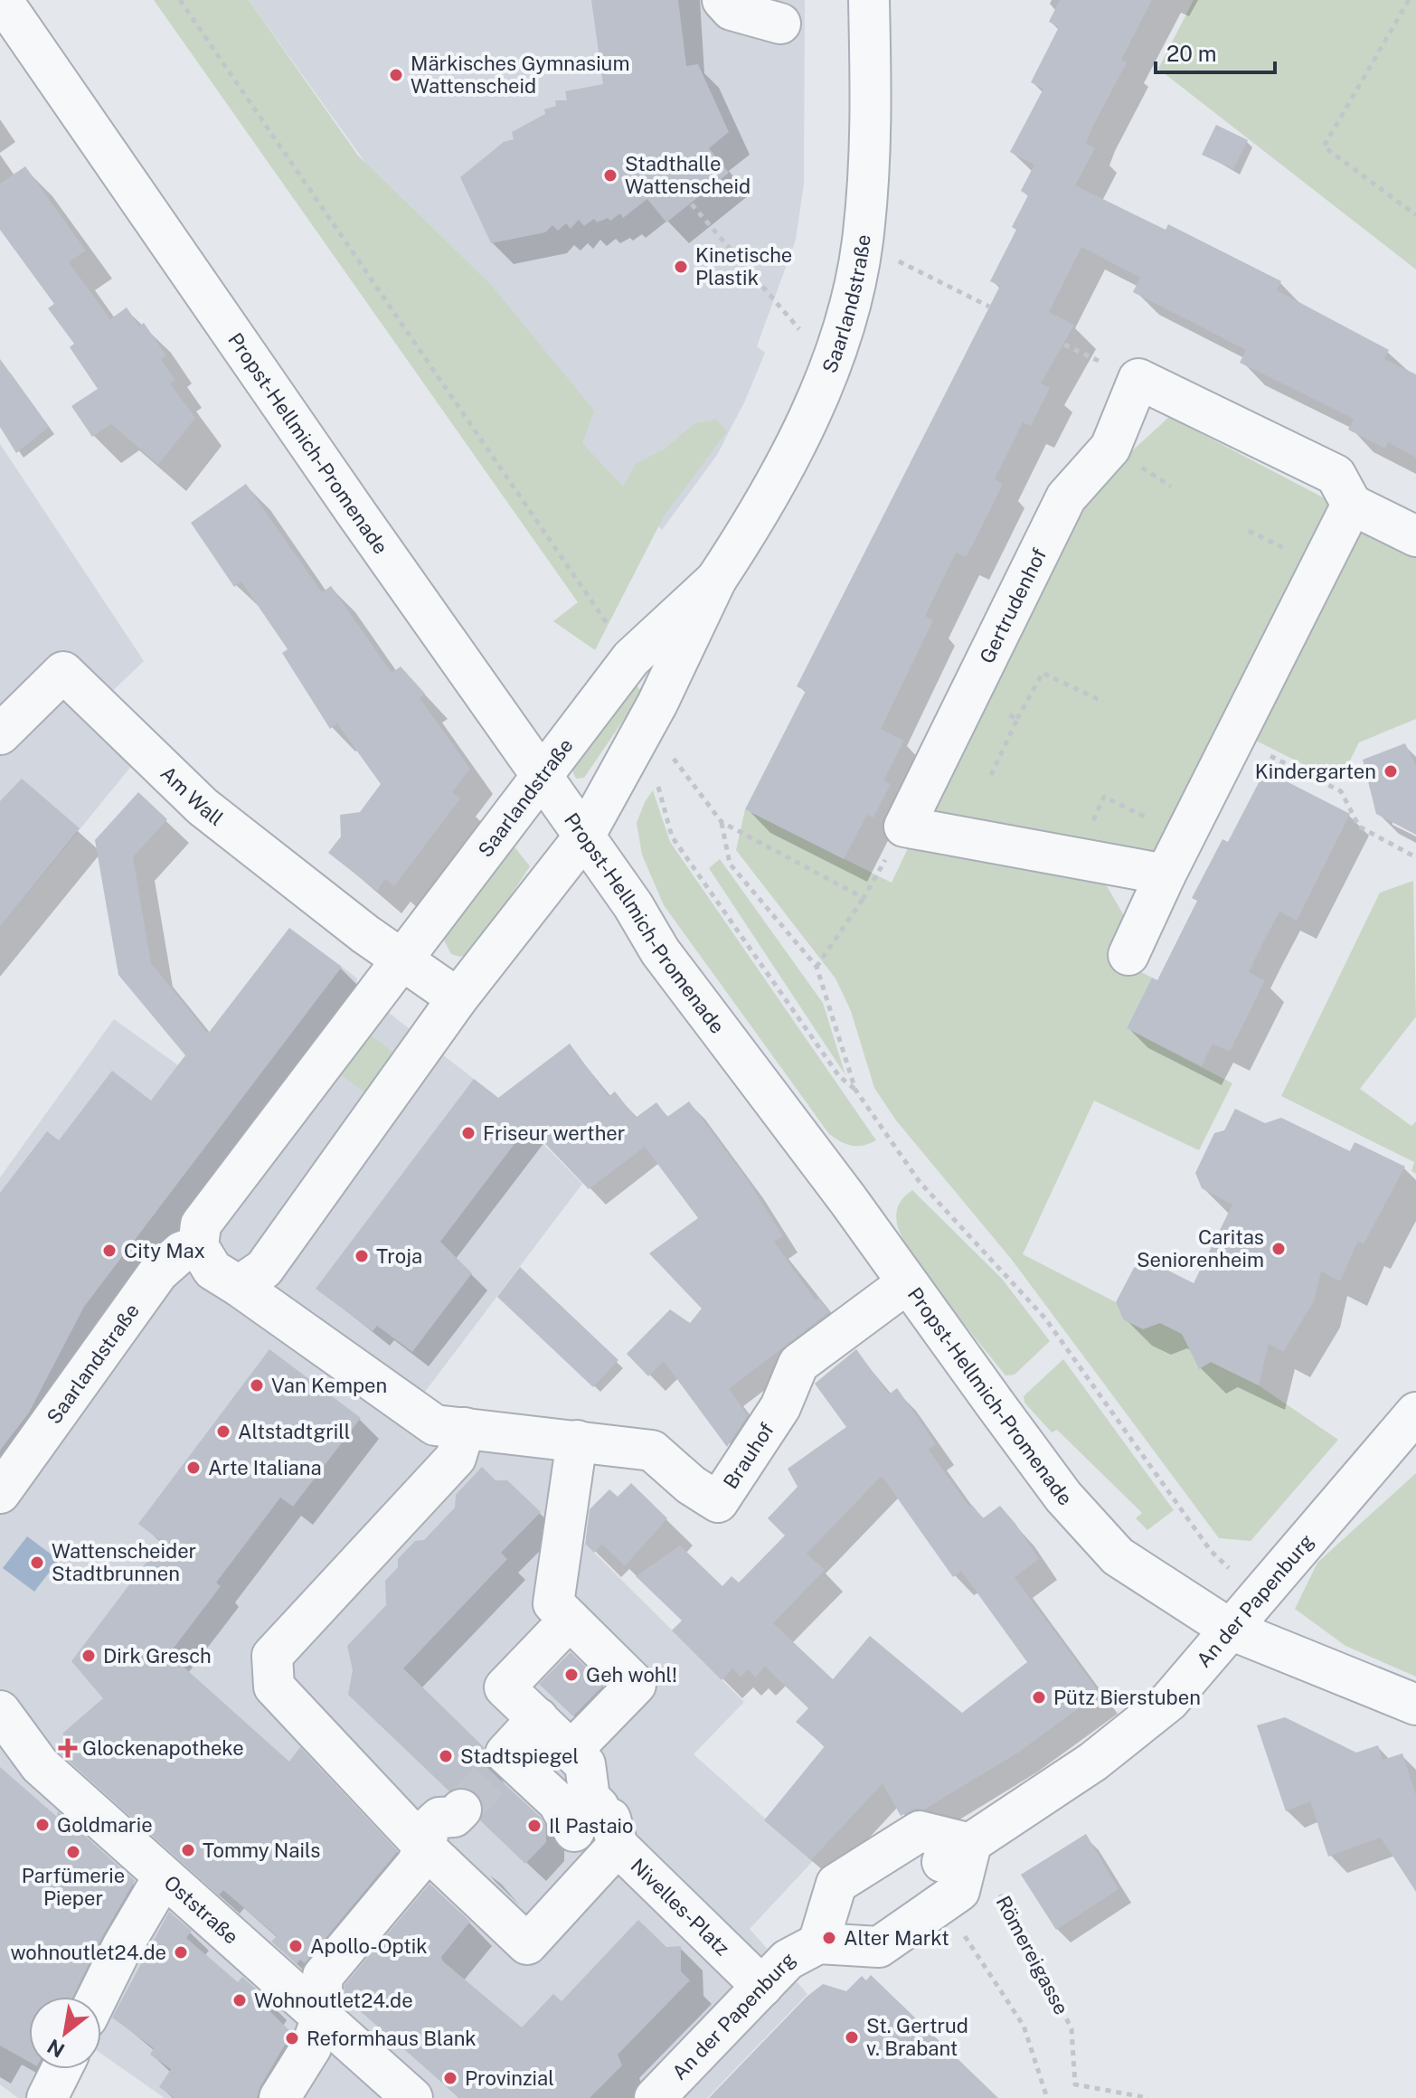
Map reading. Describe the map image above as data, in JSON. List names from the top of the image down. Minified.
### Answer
{"streets":{"street":["Saarlandstraße","Propst-Hellmich-Promenade","Gertrudenhof","Am Wall","Brauhof","An der Papenburg","Nivelles-Platz","Oststraße"],"path":["Römereigasse"]},"crossings":[["Saarlandstraße","Propst-Hellmich-Promenade"],["Saarlandstraße","Am Wall"],["Saarlandstraße","Brauhof"],["Propst-Hellmich-Promenade","Brauhof"],["Propst-Hellmich-Promenade","An der Papenburg"],["An der Papenburg","Nivelles-Platz"],["An der Papenburg","Römereigasse"]],"places":{"other":["Märkisches Gymnasium Wattenscheid","Stadthalle Wattenscheid","Kinetische Plastik","Kindergarten","Friseur werther","Caritas Seniorenheim","City Max","Troja","Van Kempen","Altstadtgrill","Arte Italiana","Wattenscheider Stadtbrunnen","Dirk Gresch","Geh wohl!","Pütz Bierstuben","Stadtspiegel","Goldmarie","Il Pastaio","Tommy Nails","Parfümerie Pieper","Alter Markt","Apollo-Optik","wohnoutlet24.de","Wohnoutlet24.de","St. Gertrud v. Brabant","Reformhaus Blank","Provinzial"],"health":["Glockenapotheke"]},"scale_bar":"20 m","north":"bottom left"}
